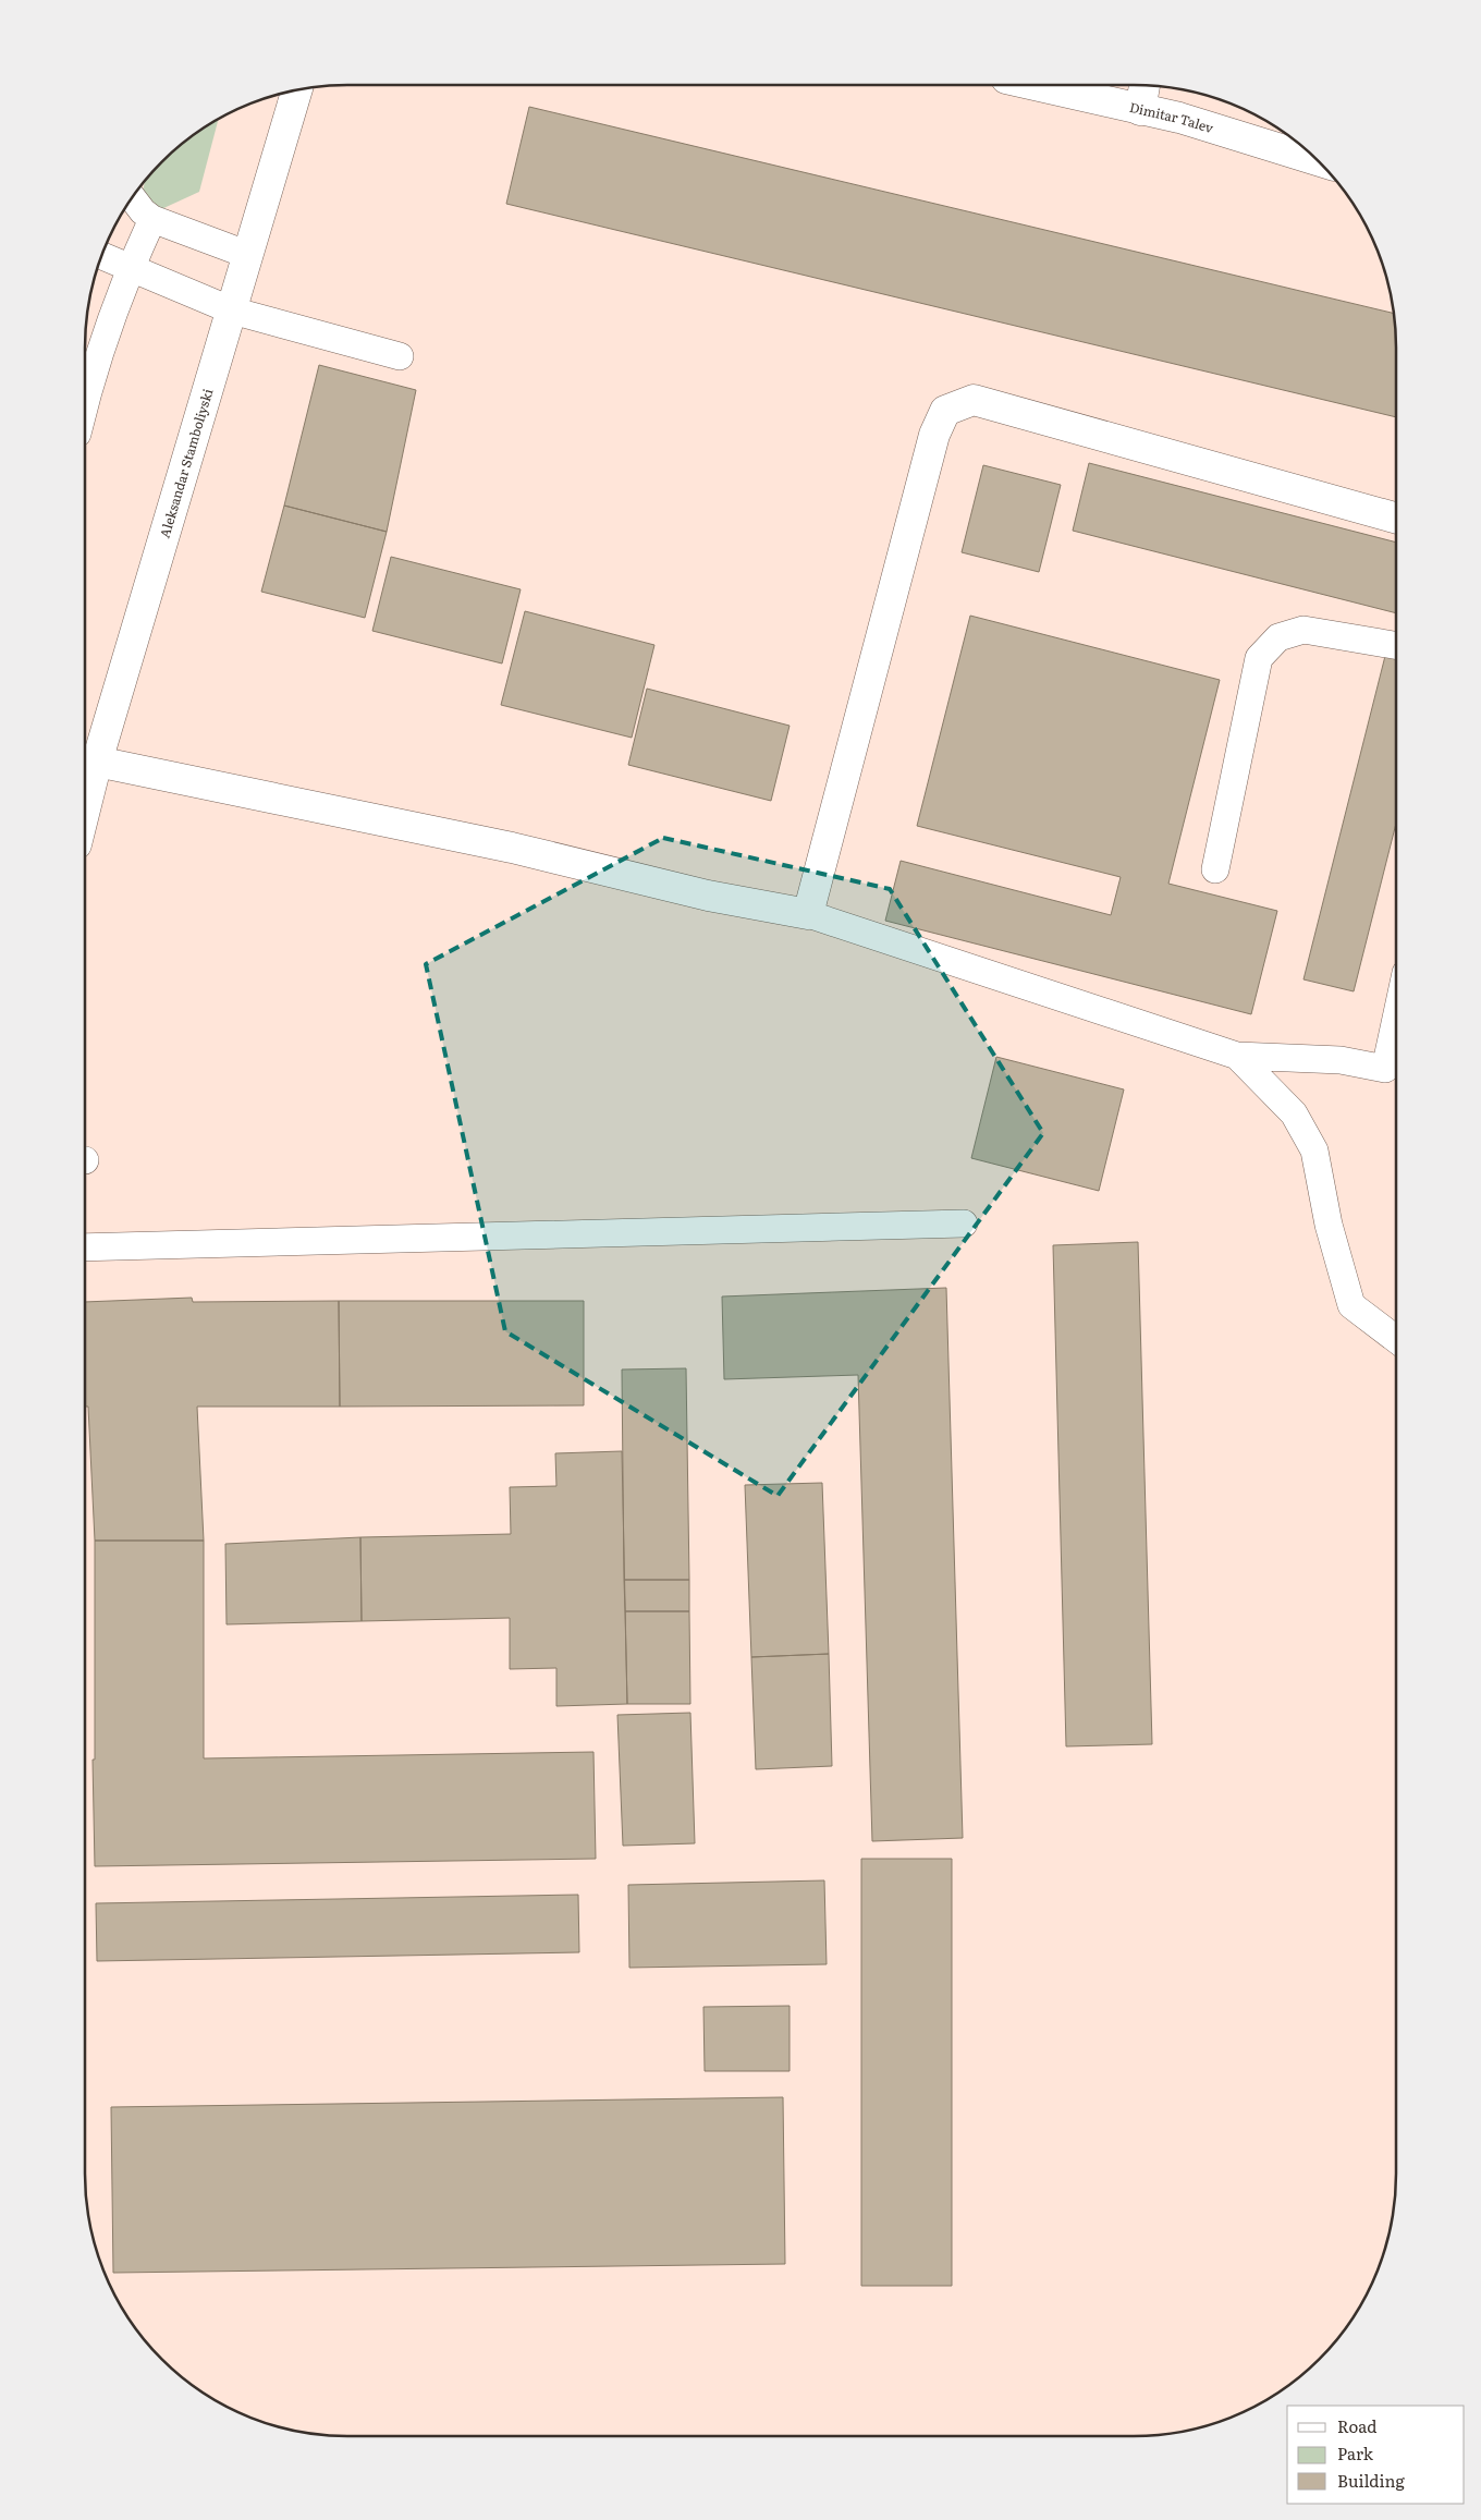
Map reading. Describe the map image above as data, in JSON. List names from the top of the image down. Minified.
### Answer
{"streets":{"street":["Dimitar Talev","Aleksandar Stamboliyski"]},"legend":["Road","Park","Building"]}
